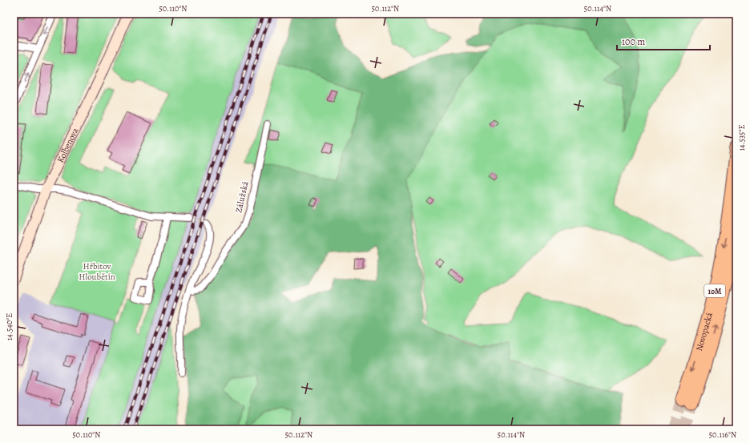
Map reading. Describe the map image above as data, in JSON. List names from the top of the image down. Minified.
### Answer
{"streets":{"highway":["10M","Novopacká"],"main road":["Kolbenova"],"street":["Zálužská"]},"parks":["Hřbitov Hloubětín"],"scale_bar":"100 m","coordinates":["50.110°N","50.112°N","50.114°N","14.535°E","14.540°E","50.116°N"]}
